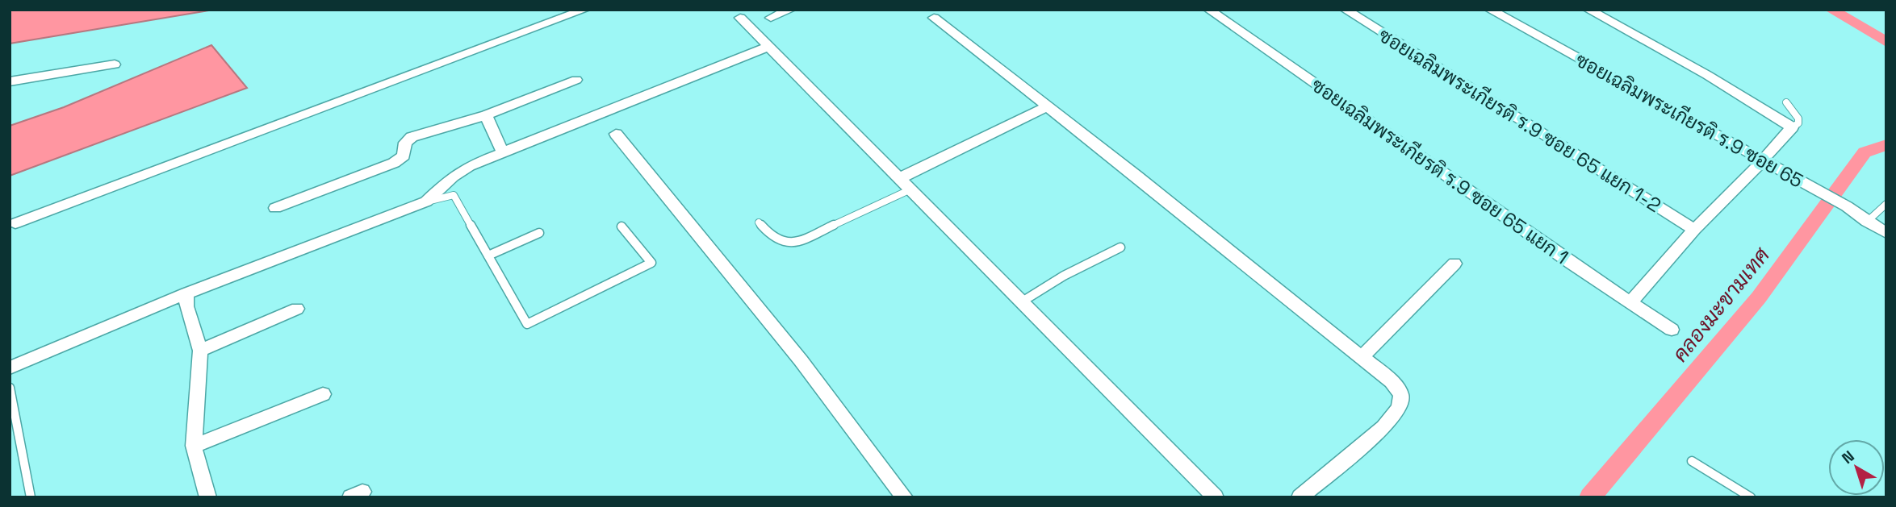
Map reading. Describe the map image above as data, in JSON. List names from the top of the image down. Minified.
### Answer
{"streets":{"street":["ซอยเฉลิมพระเกียรติ ร.9 ซอย 65 แยก 1-2","ซอยเฉลิมพระเกียรติ ร.9 ซอย 65","ซอยเฉลิมพระเกียรติ ร.9 ซอย 65 แยก 1"]},"water":["คลองมะขามเทศ"],"north":"top left"}
